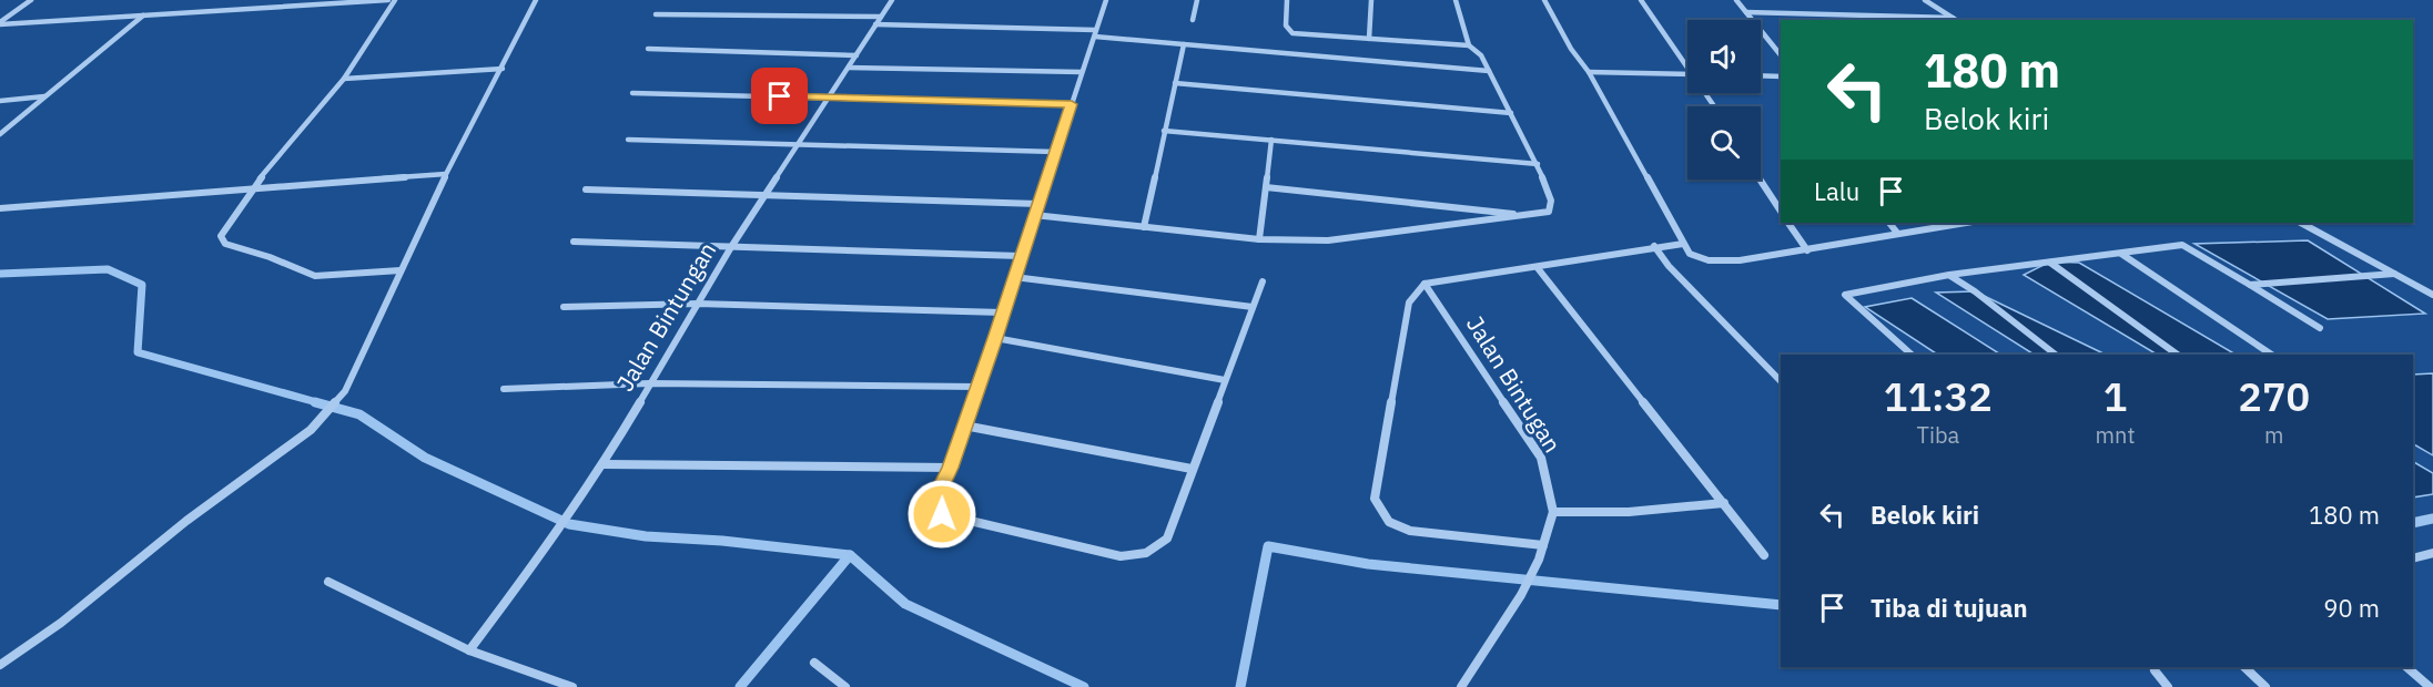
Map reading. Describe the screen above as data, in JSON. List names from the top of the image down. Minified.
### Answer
{"streets":{"street":["Jalan Bintungan","Jalan Bintugan"]},"page":{"turn":["180 m","Belok kiri"],"then":"Lalu","eta":["11:32","Tiba","1","mnt","270","m"],"list":[{"name":"Belok kiri","value":"180 m"},{"name":"Tiba di tujuan","value":"90 m"}]}}
